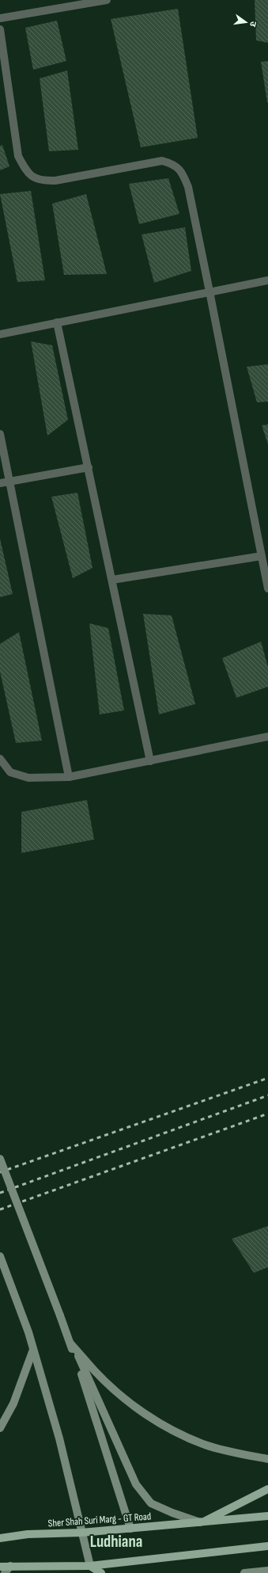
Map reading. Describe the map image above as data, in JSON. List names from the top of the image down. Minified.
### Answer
{"streets":{"main road":["Sher Shah Suri Marg - GT Road"]},"districts":["Ludhiana"],"north":"right"}
